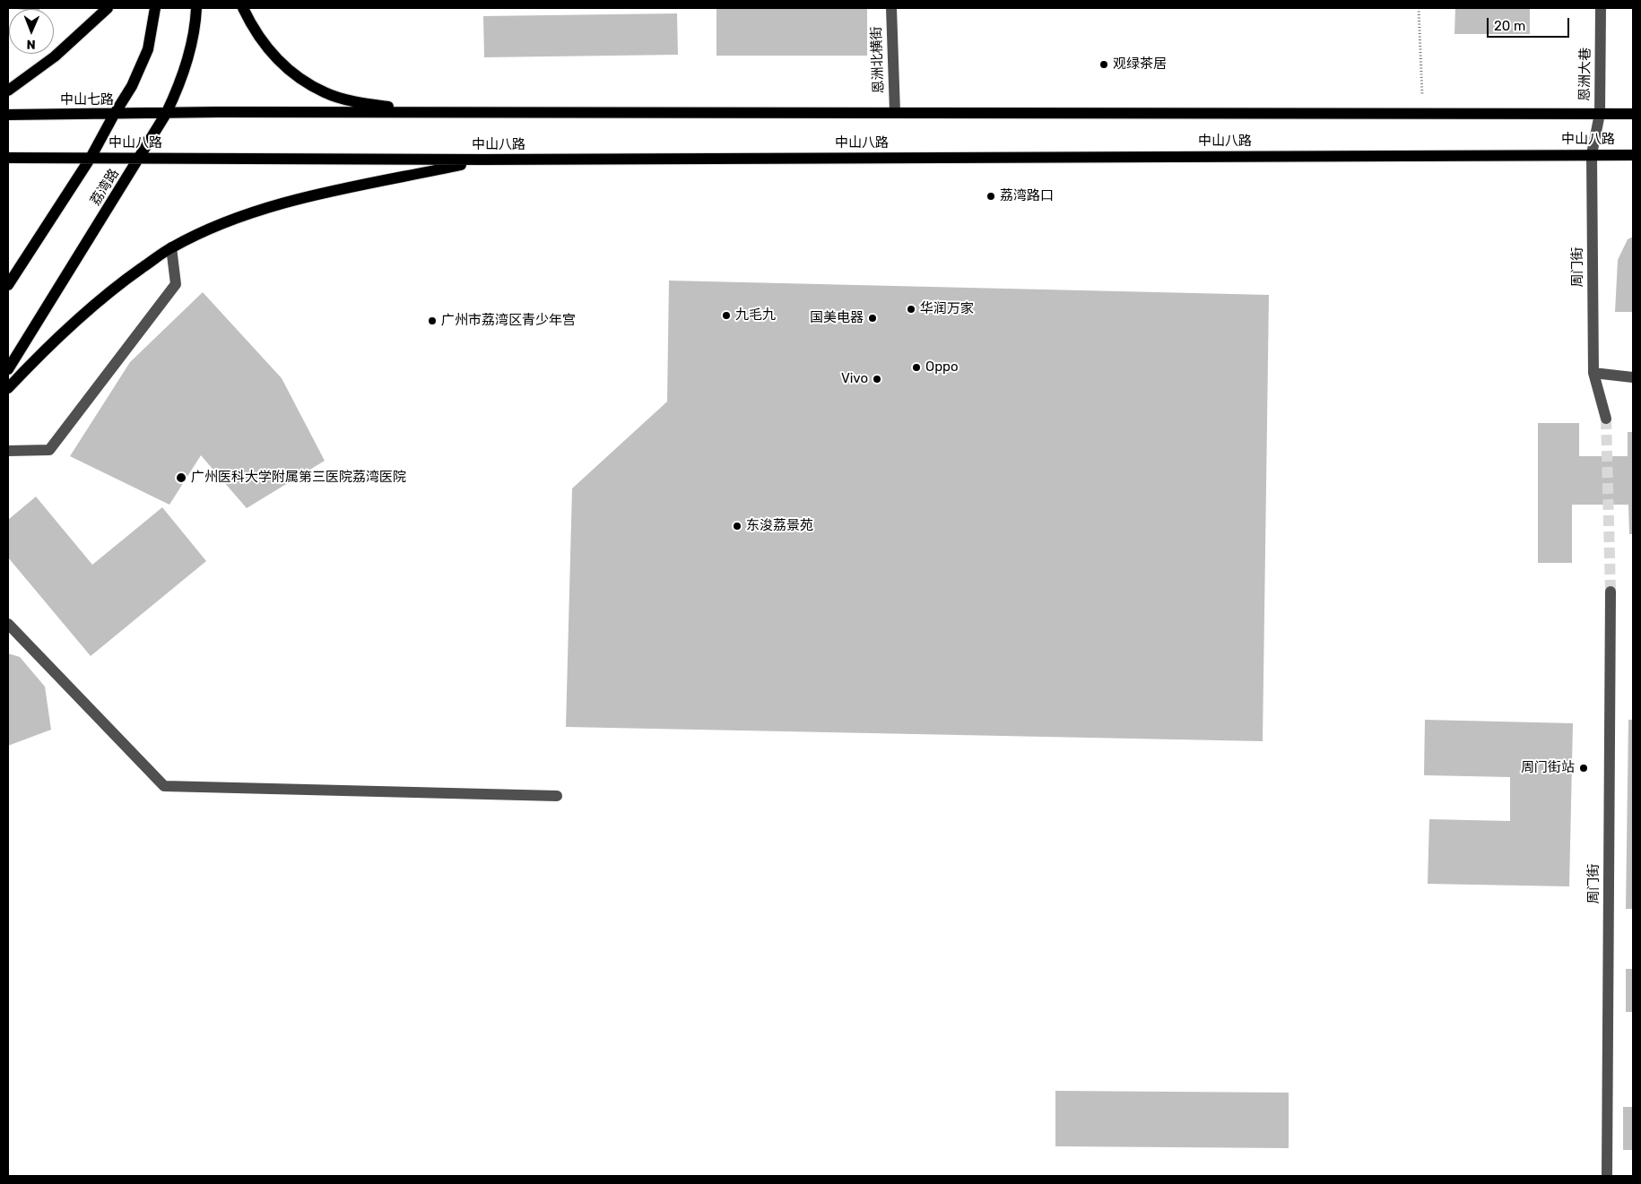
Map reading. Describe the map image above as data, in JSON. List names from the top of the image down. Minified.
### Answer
{"streets":{"main road":["中山七路","中山八路","荔湾路"],"street":["恩洲北横街","恩洲大巷","周门街"]},"crossings":[["恩洲北横街","中山八路"],["恩洲大巷","中山八路"],["恩洲大巷","周门街"],["中山七路","中山八路"],["中山七路","荔湾路"],["中山八路","荔湾路"],["中山八路","周门街"]],"places":["观绿茶居","荔湾路口","华润万家","九毛九","国美电器","广州市荔湾区青少年宫","Oppo","Vivo","广州医科大学附属第三医院荔湾医院","东浚荔景苑","周门街站"],"scale_bar":"20 m","north":"bottom"}
